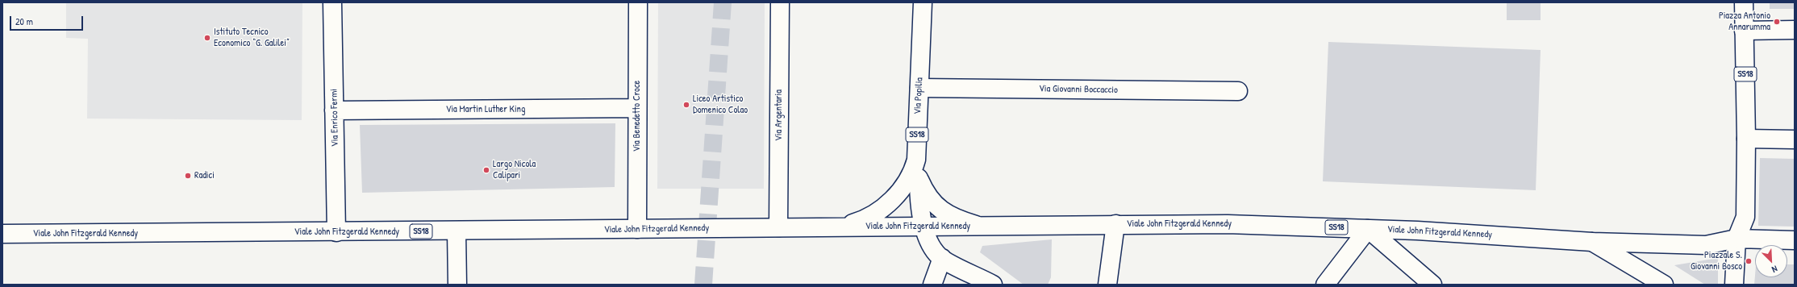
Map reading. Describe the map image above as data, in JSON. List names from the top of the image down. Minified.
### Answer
{"streets":{"main road":["SS18","Via Giovanni Boccaccio","Via Popilia","Via Martin Luther King","Via Argentaria","Via Benedetto Croce","Via Enrico Fermi","Viale John Fitzgerald Kennedy"]},"crossings":[["SS18","Viale John Fitzgerald Kennedy"],["Via Giovanni Boccaccio","Via Popilia"],["Via Popilia","Viale John Fitzgerald Kennedy"],["Via Martin Luther King","Via Benedetto Croce"],["Via Martin Luther King","Via Enrico Fermi"],["Via Argentaria","Viale John Fitzgerald Kennedy"],["Via Benedetto Croce","Viale John Fitzgerald Kennedy"],["Via Enrico Fermi","Viale John Fitzgerald Kennedy"]],"places":["Piazza Antonio Annarumma","Istituto Tecnico Economico “G. Galilei”","Liceo Artistico Domenico Colao","Largo Nicola Calipari","Radici","Piazzale S. Giovanni Bosco"],"scale_bar":"20 m","north":"bottom right"}
